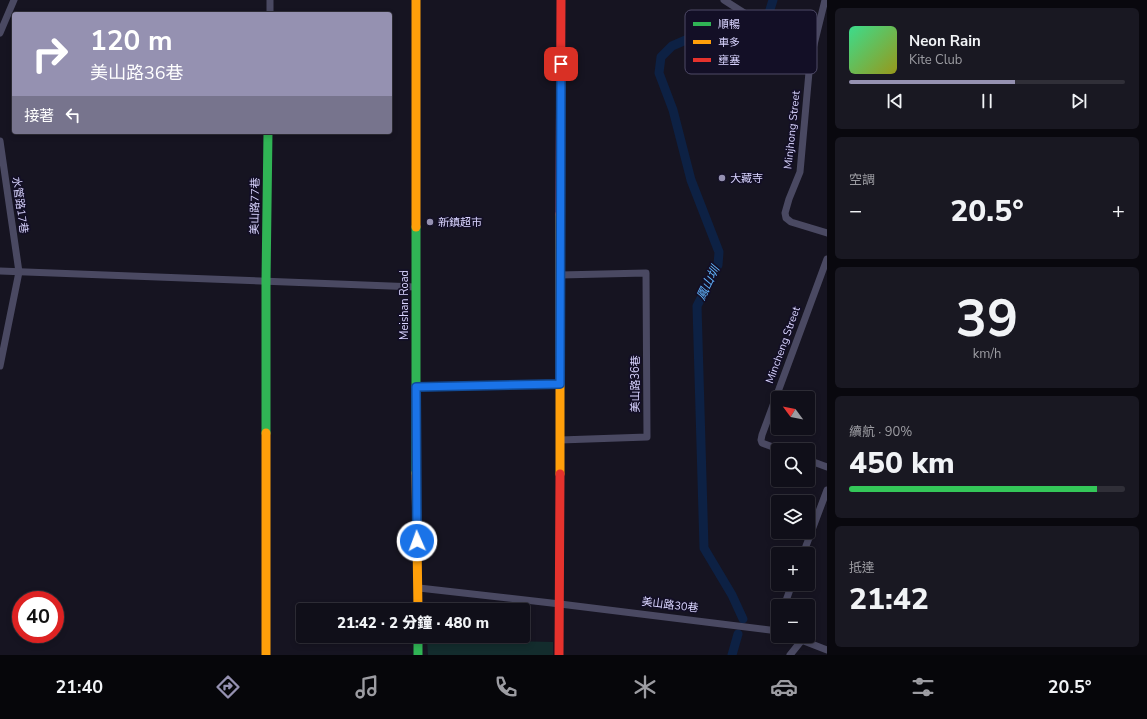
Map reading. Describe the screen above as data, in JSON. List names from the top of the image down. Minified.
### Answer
{"streets":{"street":["Minjhong Street","水管路17巷","美山路77巷","Meishan Road","Mincheng Street","美山路36巷","美山路30巷"]},"crossings":[["Meishan Road","美山路30巷"]],"water":["鳳山圳"],"places":["大藏寺","新鎮超市"],"legend":["順暢","車多","壅塞"],"north":"top left","page":{"turn":["120 m","美山路36巷"],"song":["Neon Rain","Kite Club"],"then":"接著","tile":["空調",["39","km/h"],["續航 · 90%","450 km"],["抵達","21:42"]],"heat":["−","20.5°","+"],"map_buttons":["+","−"],"limit":"40","trip":"21:42 · 2 分鐘 · 480 m","tabs":["21:40","20.5°"]}}
